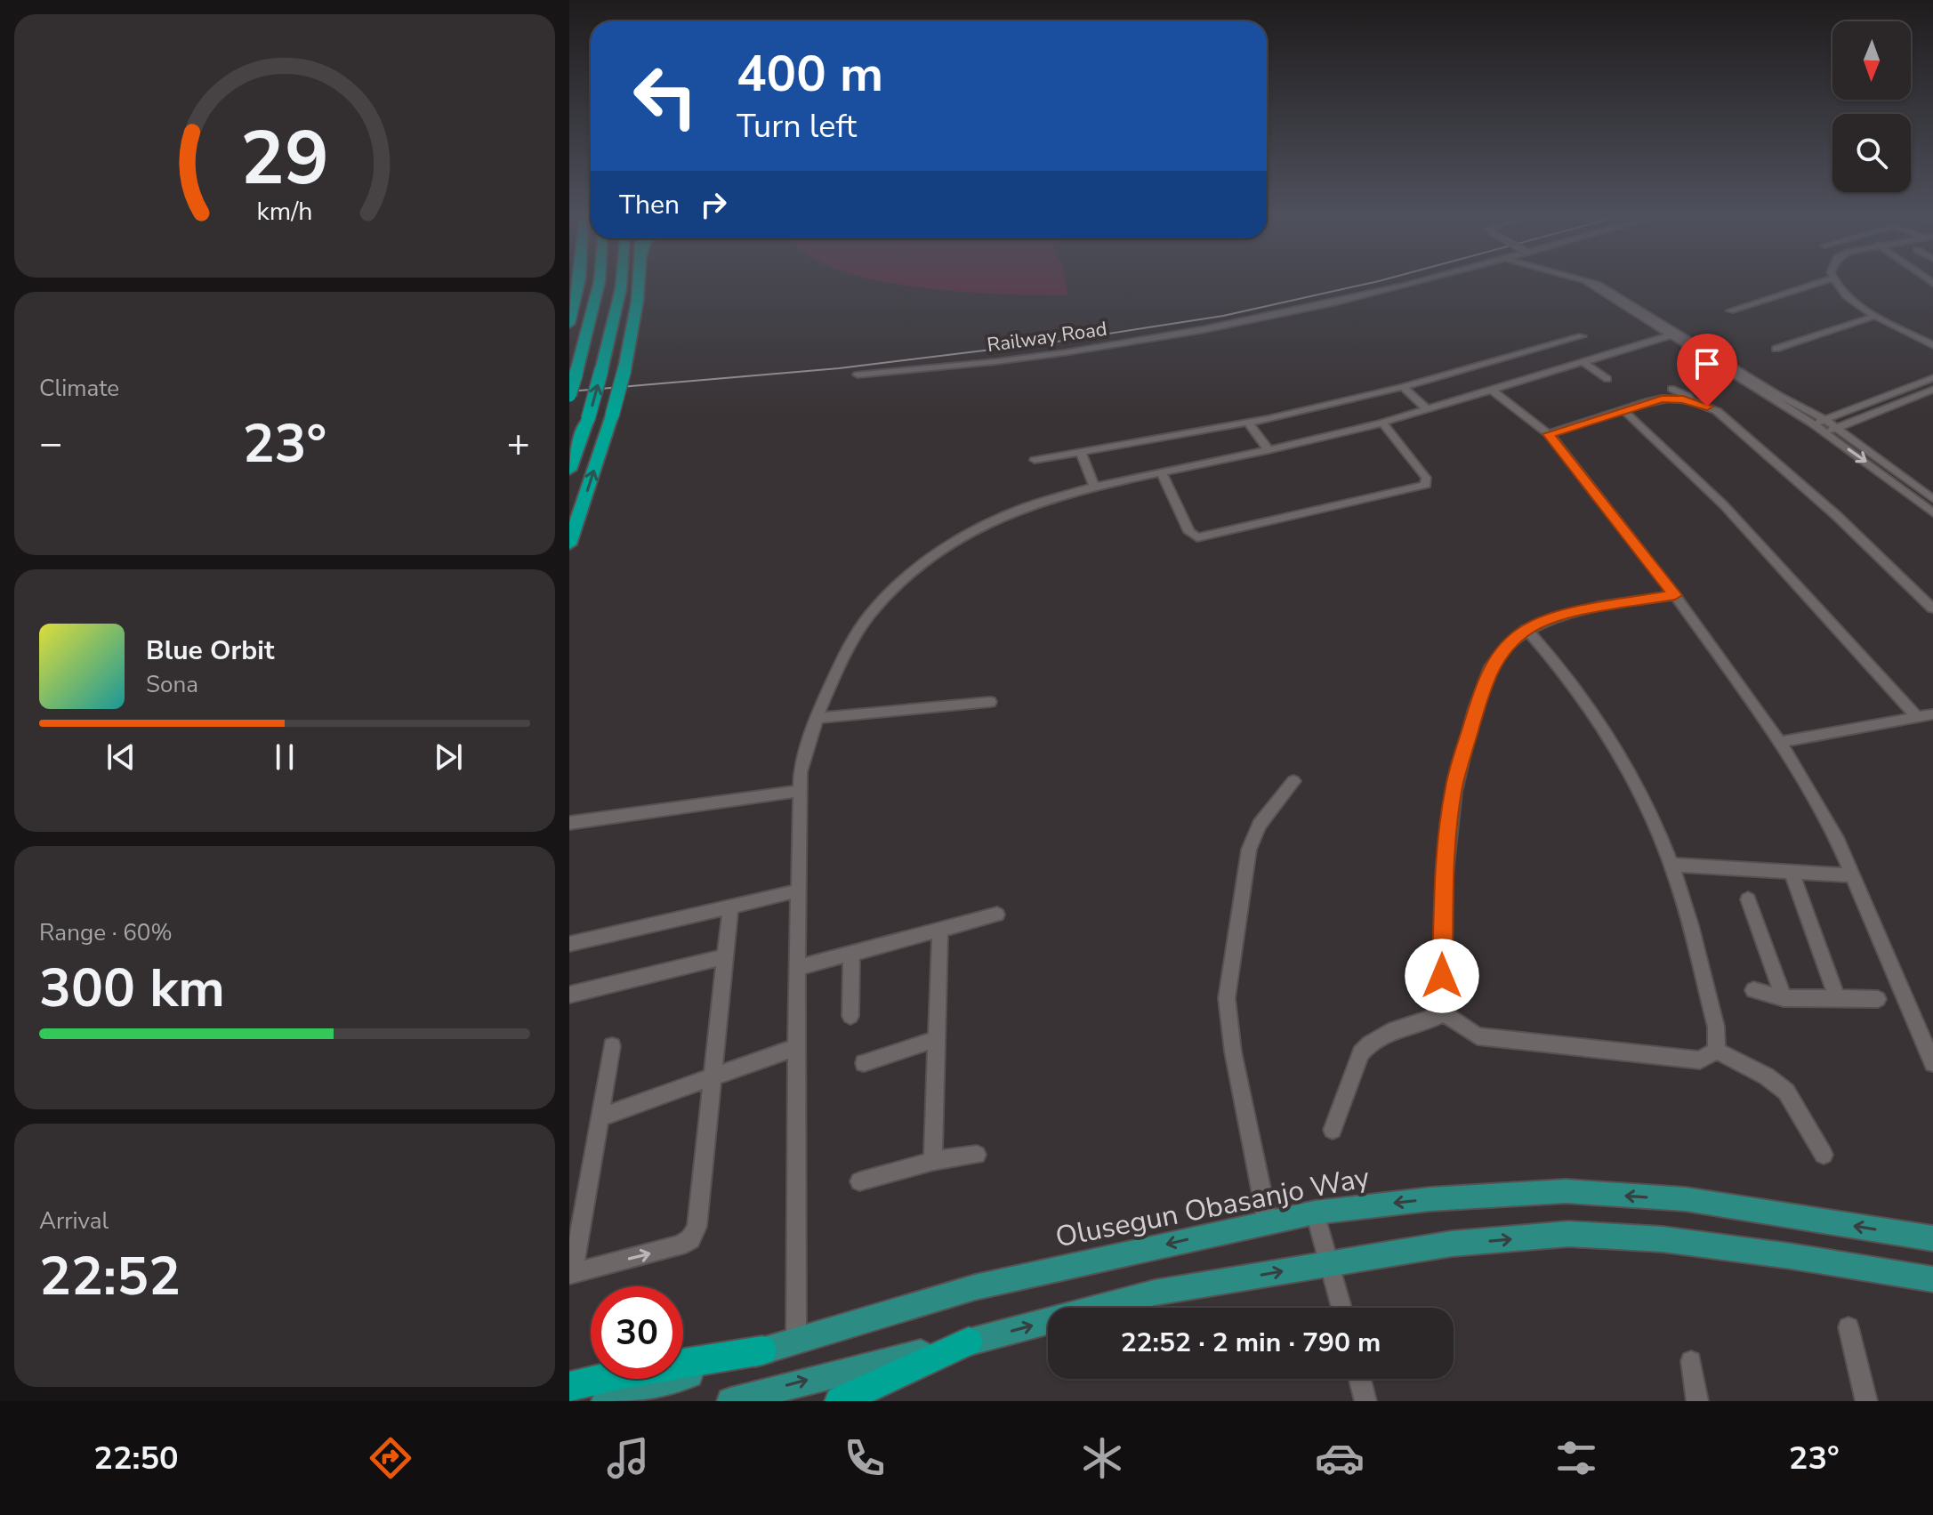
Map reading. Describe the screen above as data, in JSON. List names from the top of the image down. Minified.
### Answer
{"streets":{"main road":["Olusegun Obasanjo Way"],"street":["Railway Road"]},"north":"bottom","page":{"turn":["400 m","Turn left"],"then":"Then","tile":["Climate",["Range · 60%","300 km"],["Arrival","22:52"]],"heat":["−","23°","+"],"song":["Blue Orbit","Sona"],"limit":"30","trip":"22:52 · 2 min · 790 m","tabs":["22:50","23°"],"gauge":["29","km/h"]}}
